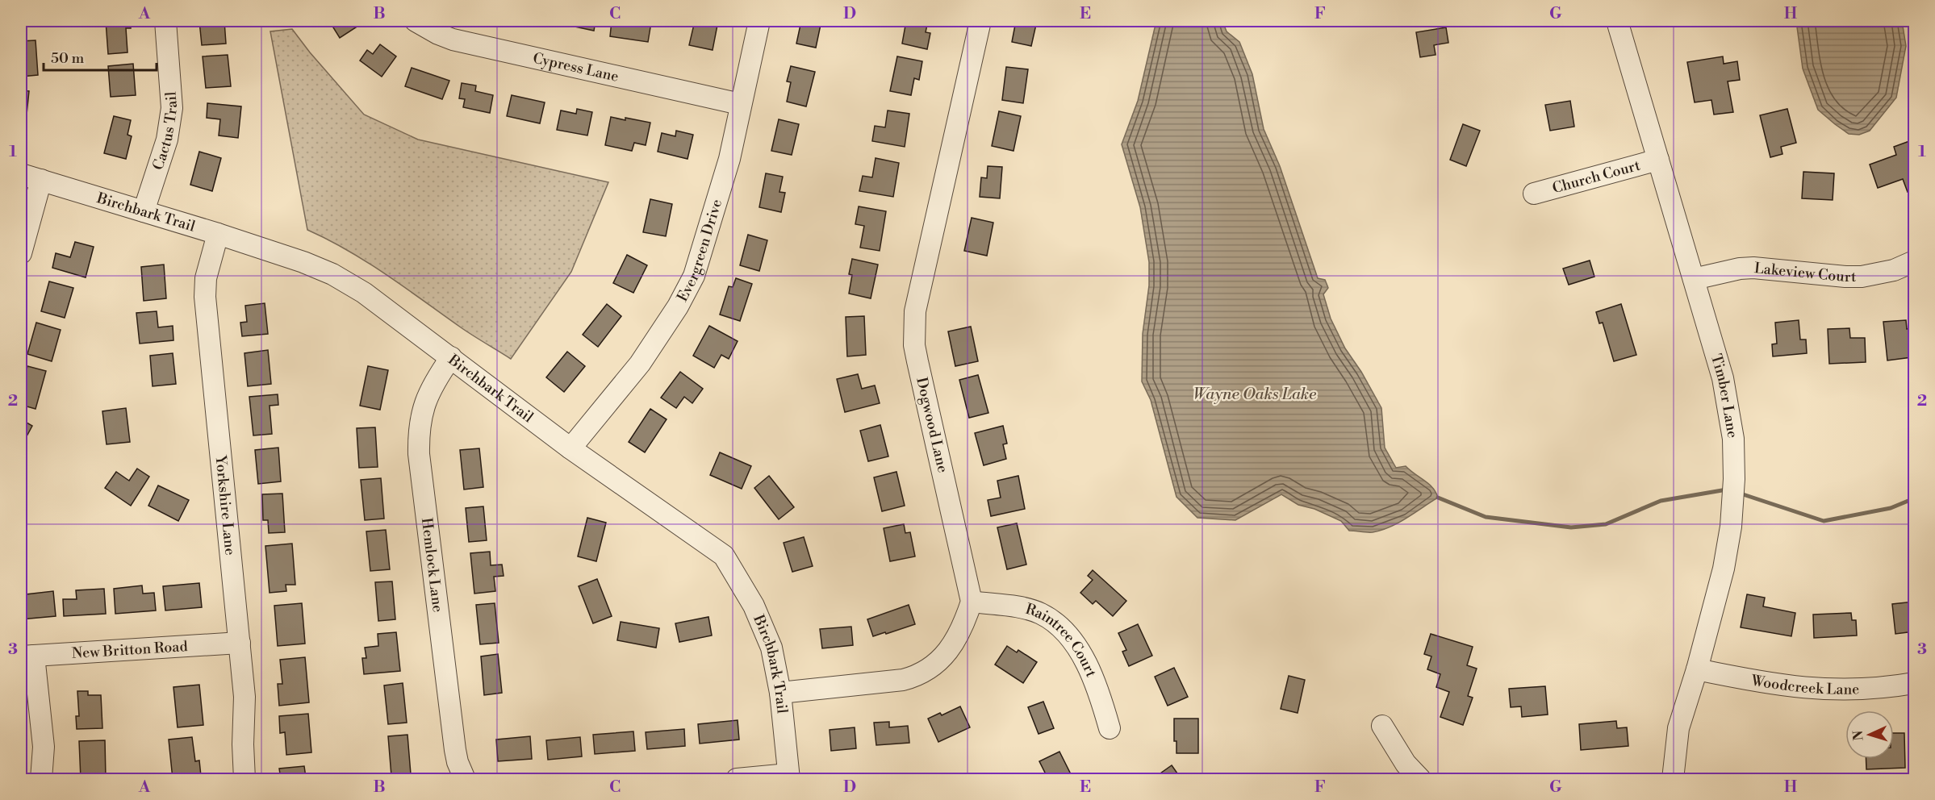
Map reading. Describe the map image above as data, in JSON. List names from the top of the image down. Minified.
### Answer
{"streets":{"street":["Cypress Lane","Cactus Trail","Church Court","Birchbark Trail","Evergreen Drive","Lakeview Court","Timber Lane","Dogwood Lane","Yorkshire Lane","Hemlock Lane","Raintree Court","New Britton Road","Woodcreek Lane"]},"crossings":[["Cypress Lane","Evergreen Drive"],["Cactus Trail","Birchbark Trail"],["Church Court","Timber Lane"],["Birchbark Trail","Evergreen Drive"],["Birchbark Trail","Yorkshire Lane"],["Birchbark Trail","Hemlock Lane"],["Lakeview Court","Timber Lane"],["Timber Lane","Woodcreek Lane"],["Dogwood Lane","Raintree Court"],["Yorkshire Lane","New Britton Road"]],"water":["Wayne Oaks Lake"],"scale_bar":"50 m","north":"left","grid":{"columns":["A","B","C","D","E","F","G","H"],"rows":["1","2","3"]}}
